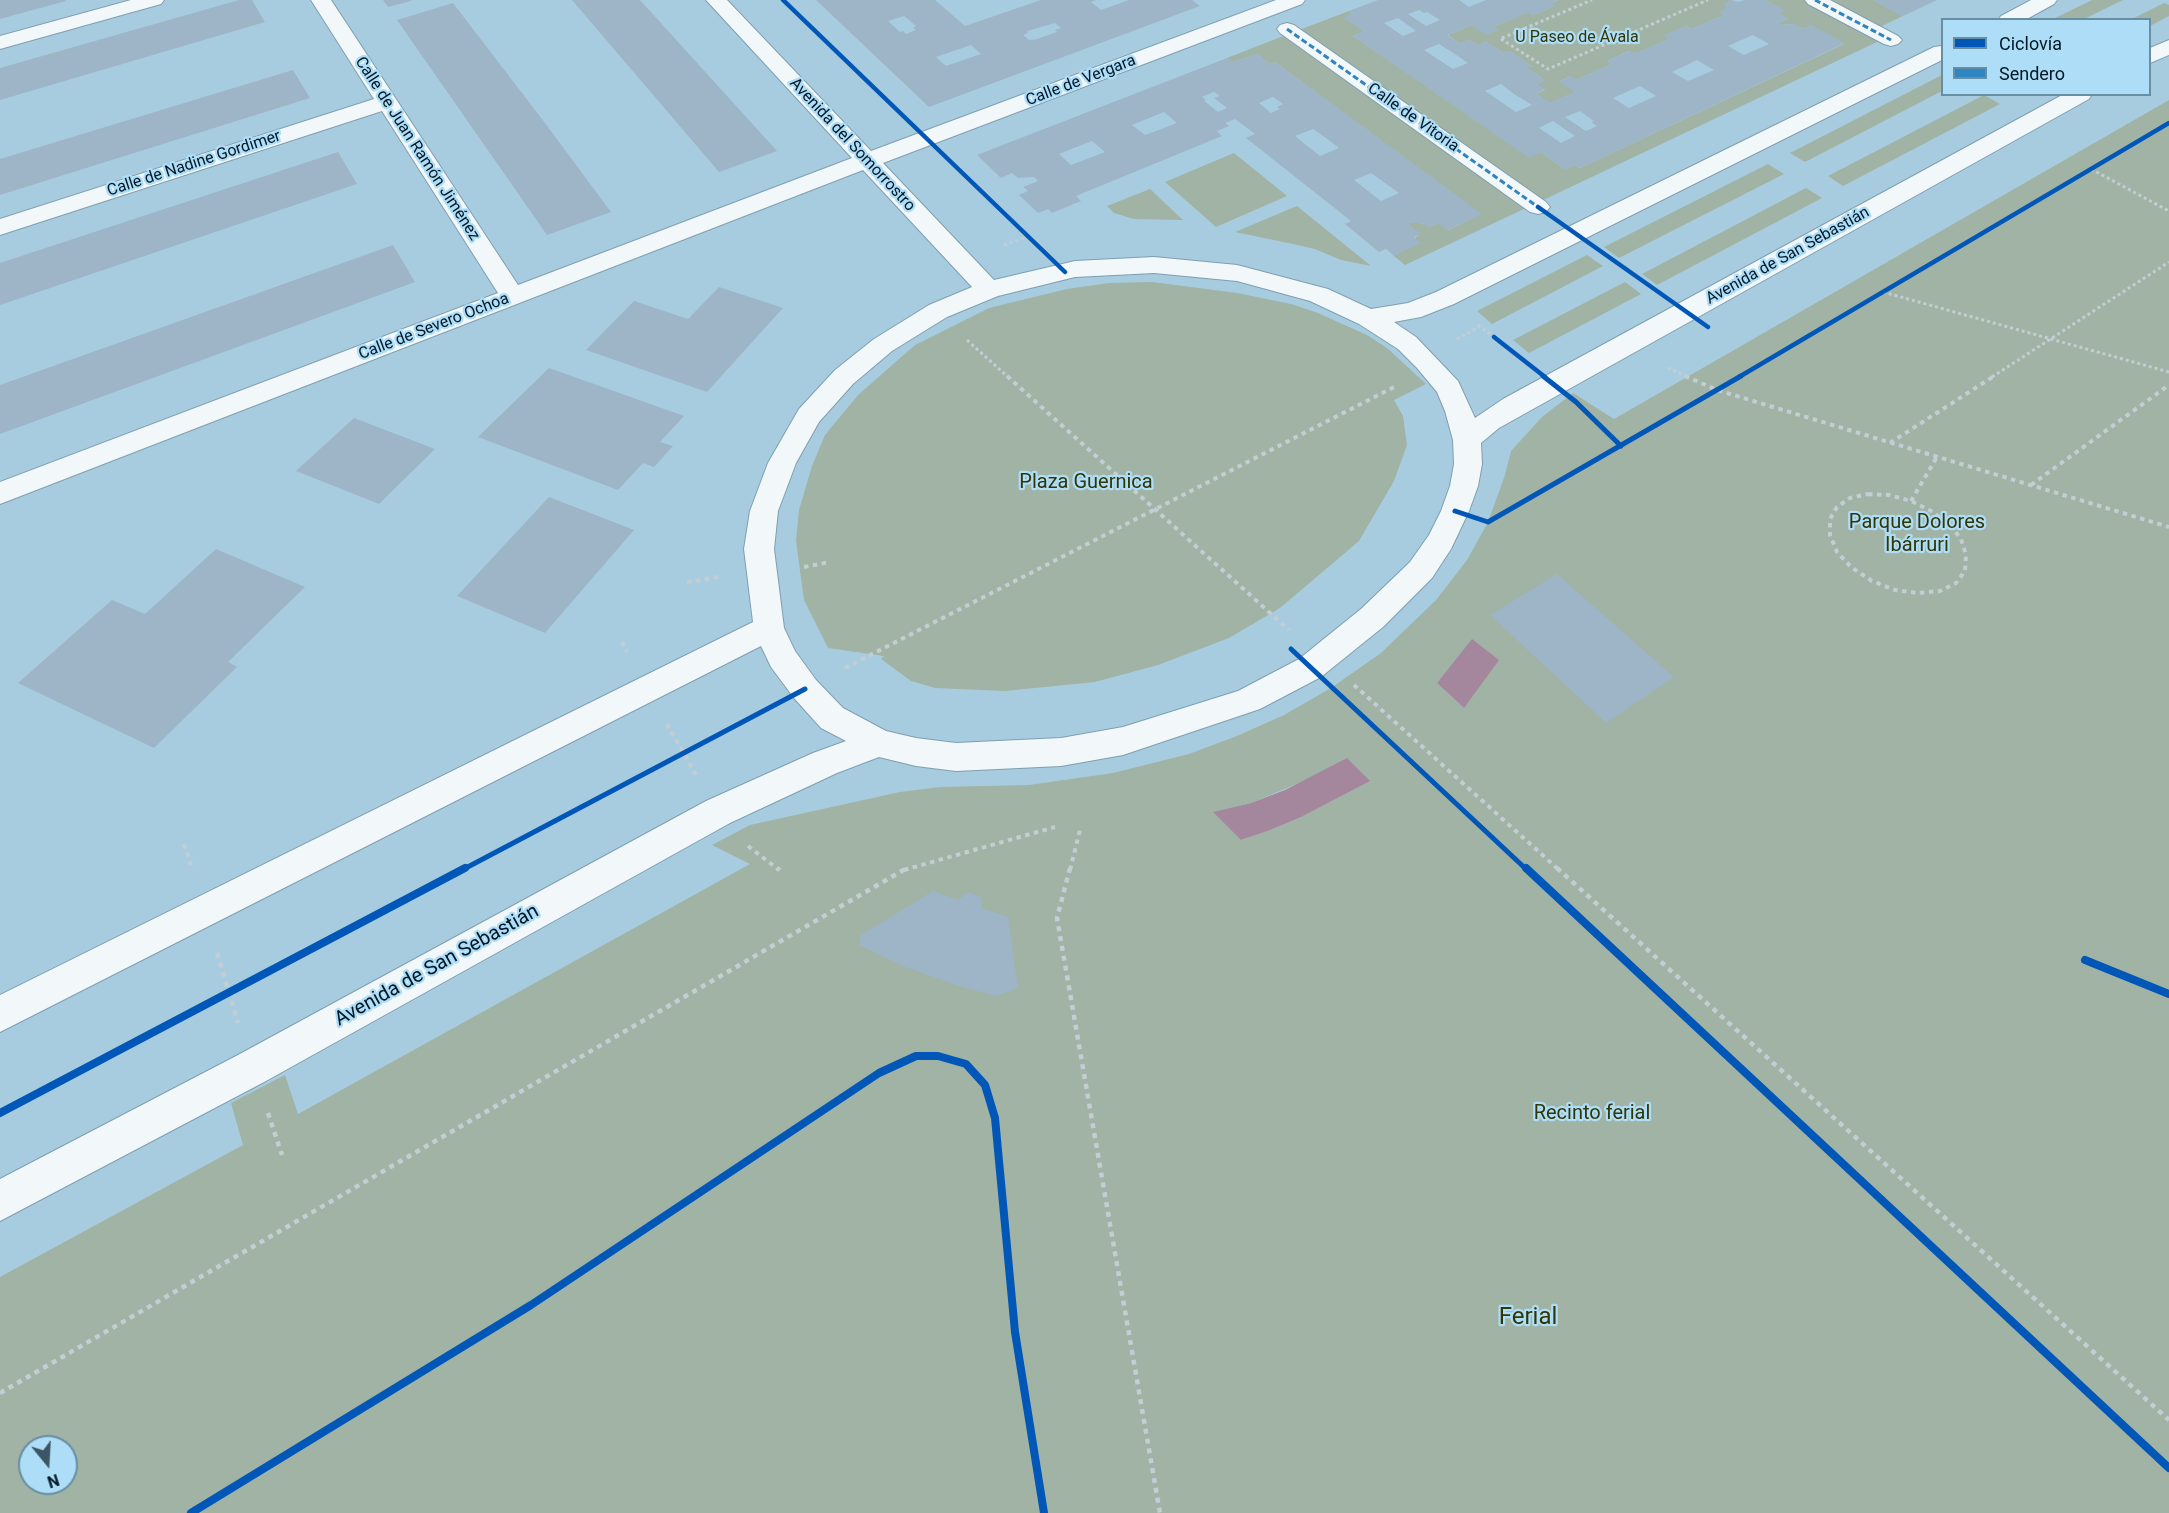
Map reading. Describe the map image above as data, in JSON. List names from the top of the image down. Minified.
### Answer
{"streets":{"street":["Calle de Vergara","Calle de Vitoria","Avenida del Somorrostro","Calle de Juan Ramón Jiménez","Calle de Nadine Gordimer","Avenida de San Sebastián","Calle de Severo Ochoa"]},"crossings":[["Calle de Vergara","Avenida del Somorrostro"],["Calle de Vergara","Calle de Severo Ochoa"],["Avenida del Somorrostro","Calle de Severo Ochoa"],["Calle de Juan Ramón Jiménez","Calle de Nadine Gordimer"],["Calle de Juan Ramón Jiménez","Calle de Severo Ochoa"]],"parks":["U Paseo de Ávala","Plaza Guernica","Parque Dolores Ibárruri","Recinto ferial","Ferial"],"legend":["Ciclovía","Sendero"],"north":"bottom"}
